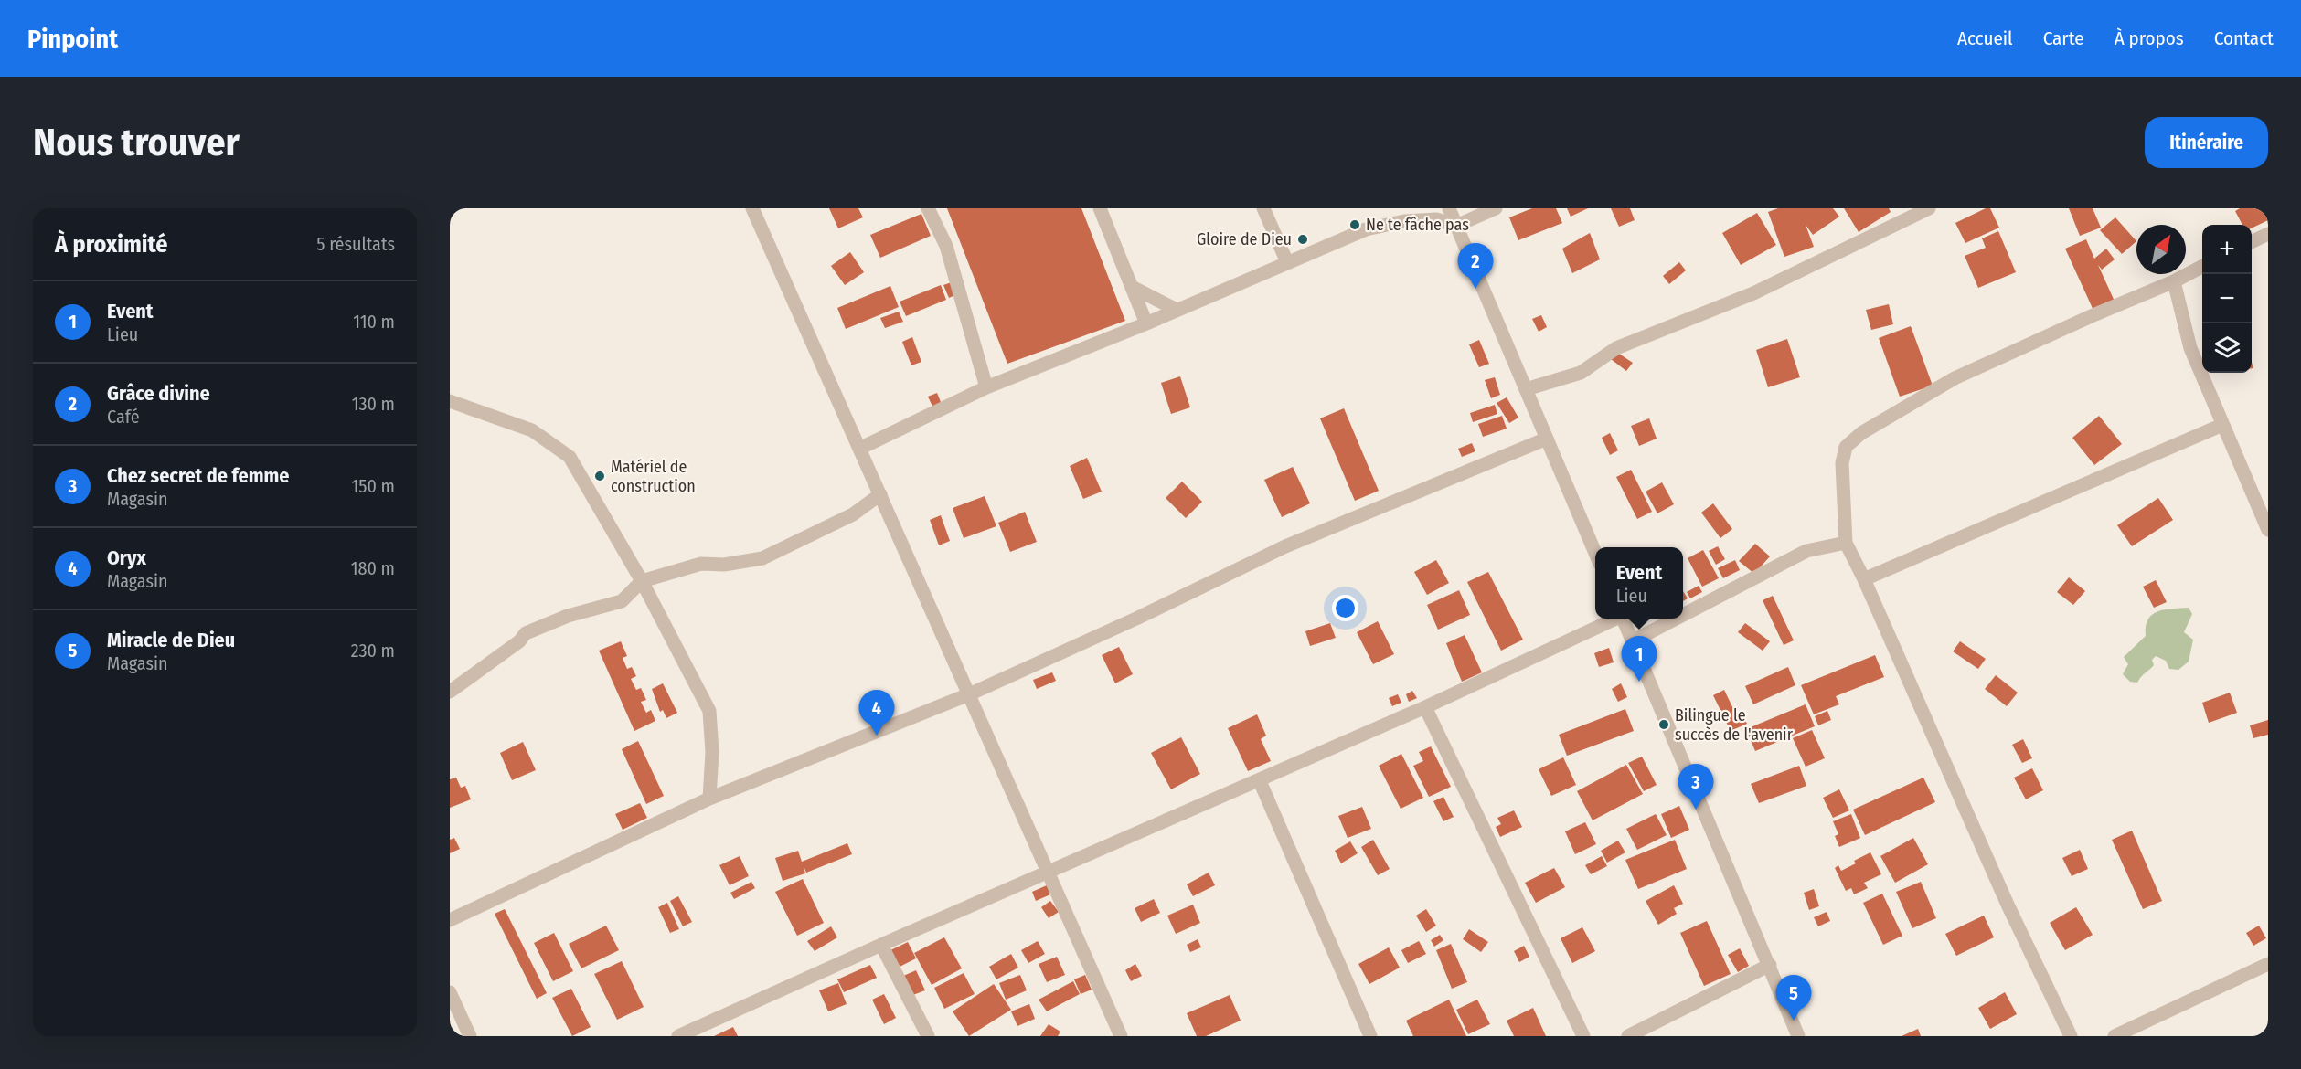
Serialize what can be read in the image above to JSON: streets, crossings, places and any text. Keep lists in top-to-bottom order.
{
  "places": [
    "Ne te fâche pas",
    "Gloire de Dieu",
    "Matériel de construction",
    "Bilingue le succès de l'avenir"
  ],
  "north": "top right",
  "page": {
    "header": "Pinpoint",
    "nav": [
      "Accueil",
      "Carte",
      "À propos",
      "Contact"
    ],
    "buttons": "Itinéraire",
    "title": "Nous trouver",
    "heading": ["À proximité", "5 résultats"],
    "map_buttons": ["+", "−"],
    "pins": [
      "2",
      "1",
      "4",
      "3",
      "5"
    ],
    "list": [
      {
        "mark": "1",
        "name": "Event",
        "note": "Lieu",
        "value": "110 m"
      },
      {
        "mark": "2",
        "name": "Grâce divine",
        "note": "Café",
        "value": "130 m"
      },
      {
        "mark": "3",
        "name": "Chez secret de femme",
        "note": "Magasin",
        "value": "150 m"
      },
      {
        "mark": "4",
        "name": "Oryx",
        "note": "Magasin",
        "value": "180 m"
      },
      {
        "mark": "5",
        "name": "Miracle de Dieu",
        "note": "Magasin",
        "value": "230 m"
      }
    ],
    "popup": ["Event", "Lieu"]
  }
}
